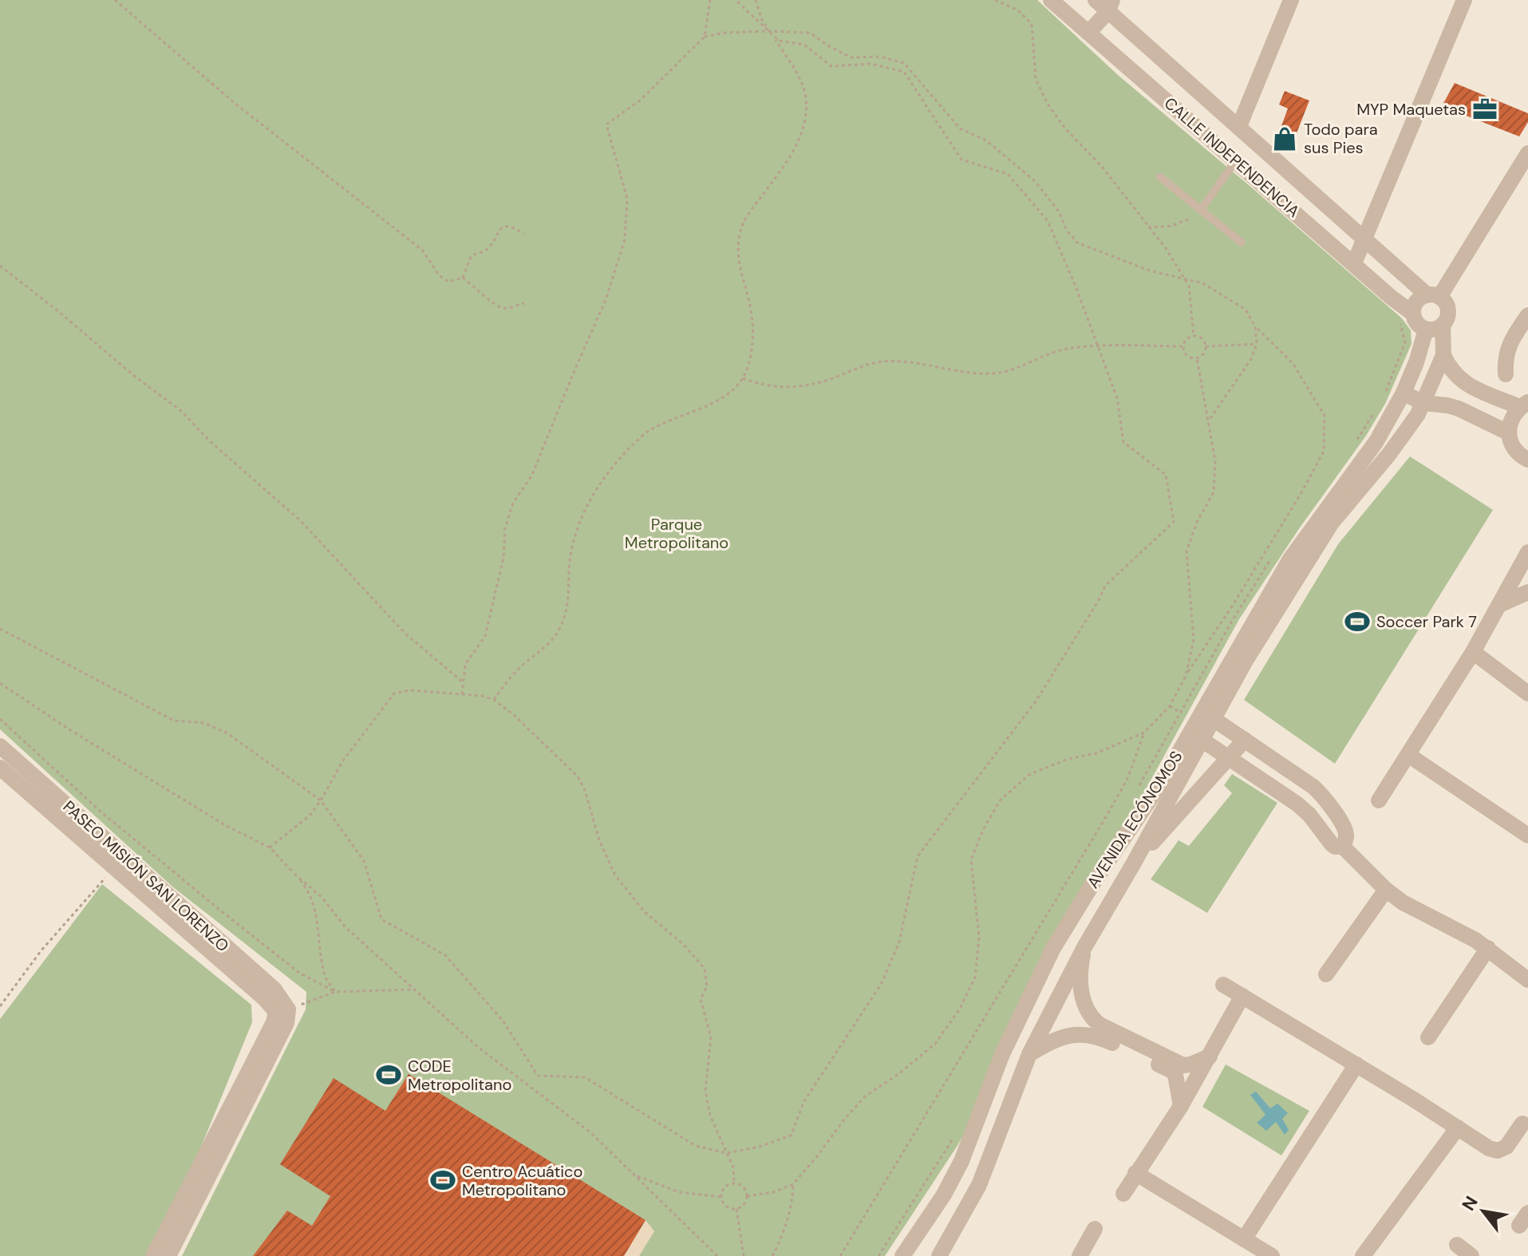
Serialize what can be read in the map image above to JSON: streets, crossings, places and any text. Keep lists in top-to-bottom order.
{
  "streets": {
    "street": ["CALLE INDEPENDENCIA", "AVENIDA ECÓNOMOS", "PASEO MISIÓN SAN LORENZO"]
  },
  "crossings": [
    ["CALLE INDEPENDENCIA", "AVENIDA ECÓNOMOS"]
  ],
  "parks": ["Parque Metropolitano"],
  "places": {
    "office": ["MYP Maquetas"],
    "shop": ["Todo para sus Pies"],
    "sports": ["Soccer Park 7", "CODE Metropolitano", "Centro Acuático Metropolitano"]
  },
  "north": "top left"
}
